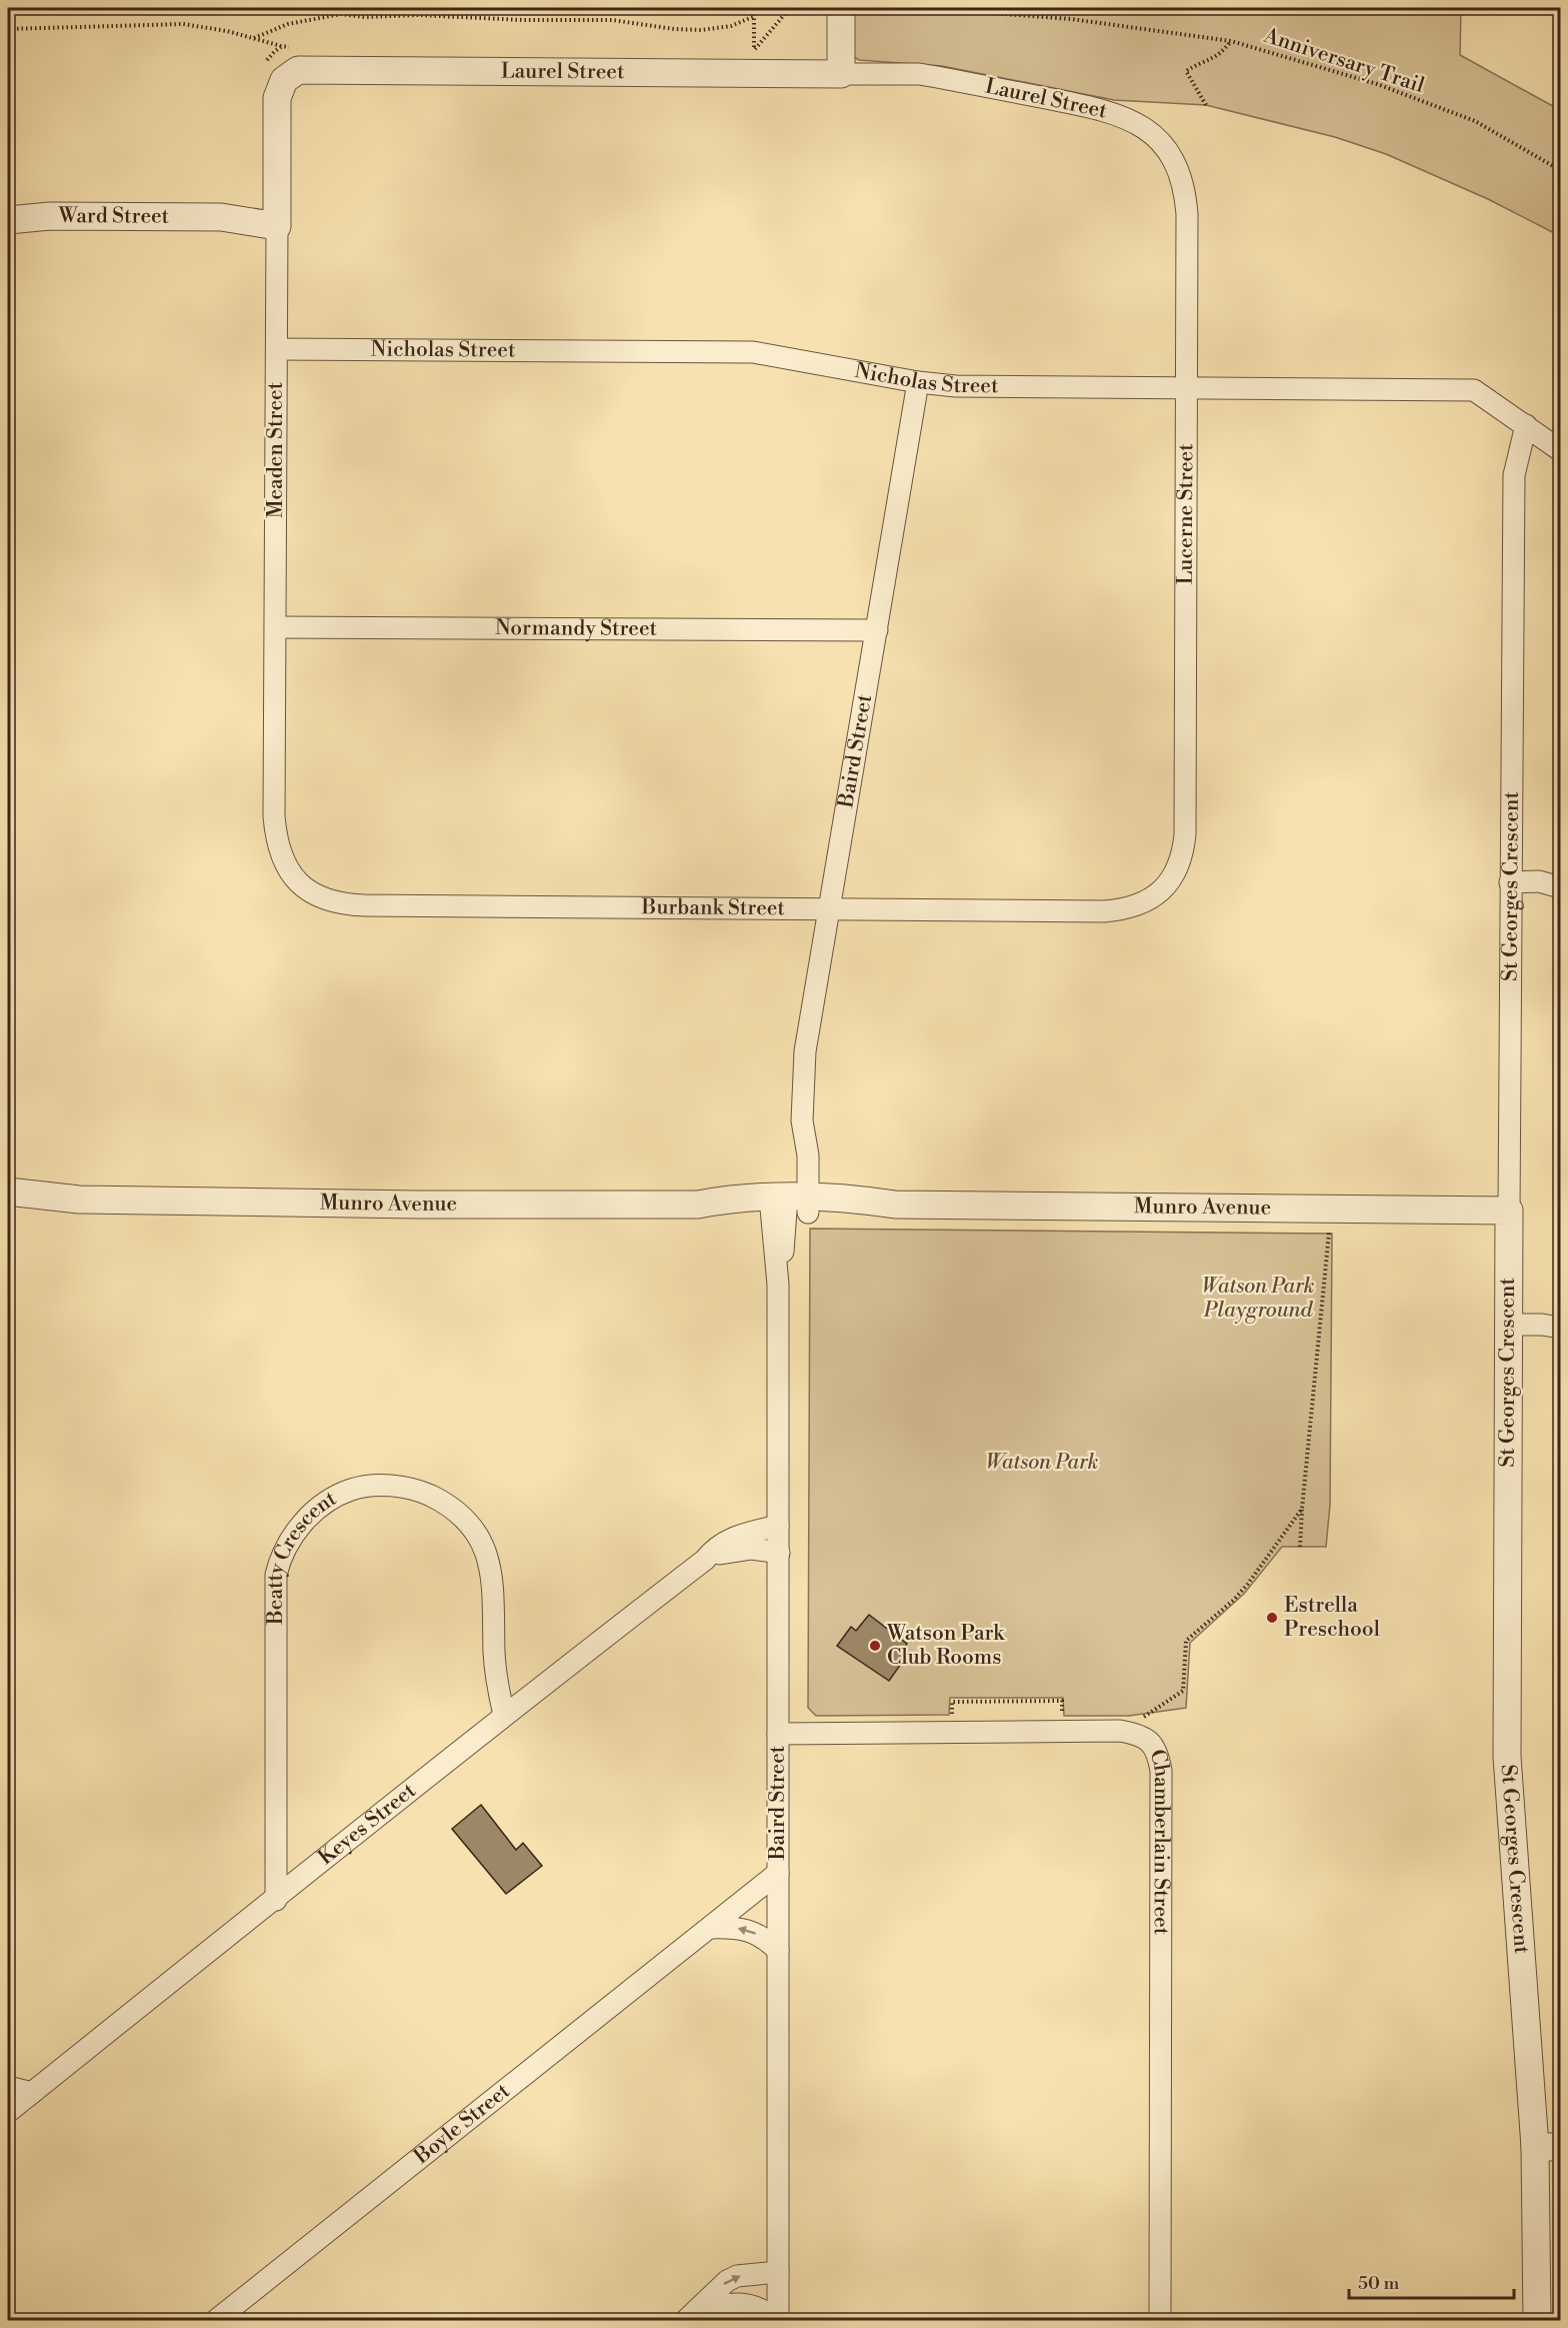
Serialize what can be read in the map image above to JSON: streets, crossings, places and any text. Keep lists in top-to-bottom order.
{
  "streets": {
    "street": [
      "Laurel Street",
      "Ward Street",
      "Nicholas Street",
      "Meaden Street",
      "Lucerne Street",
      "Normandy Street",
      "Baird Street",
      "St Georges Crescent",
      "Burbank Street",
      "Munro Avenue",
      "Beatty Crescent",
      "Keyes Street",
      "Chamberlain Street",
      "Boyle Street"
    ],
    "path": ["Anniversary Trail"]
  },
  "crossings": [
    ["Laurel Street", "Meaden Street"],
    ["Laurel Street", "Lucerne Street"],
    ["Ward Street", "Meaden Street"],
    ["Nicholas Street", "Meaden Street"],
    ["Nicholas Street", "Lucerne Street"],
    ["Nicholas Street", "Baird Street"],
    ["Nicholas Street", "St Georges Crescent"],
    ["Meaden Street", "Normandy Street"],
    ["Meaden Street", "Burbank Street"],
    ["Lucerne Street", "Burbank Street"],
    ["Normandy Street", "Baird Street"],
    ["Baird Street", "Burbank Street"],
    ["Baird Street", "Munro Avenue"],
    ["Baird Street", "Keyes Street"],
    ["Baird Street", "Chamberlain Street"],
    ["Baird Street", "Boyle Street"],
    ["St Georges Crescent", "Munro Avenue"],
    ["Beatty Crescent", "Keyes Street"]
  ],
  "parks": ["Watson Park Playground", "Watson Park"],
  "places": ["Estrella Preschool", "Watson Park Club Rooms"],
  "scale_bar": "50 m"
}
